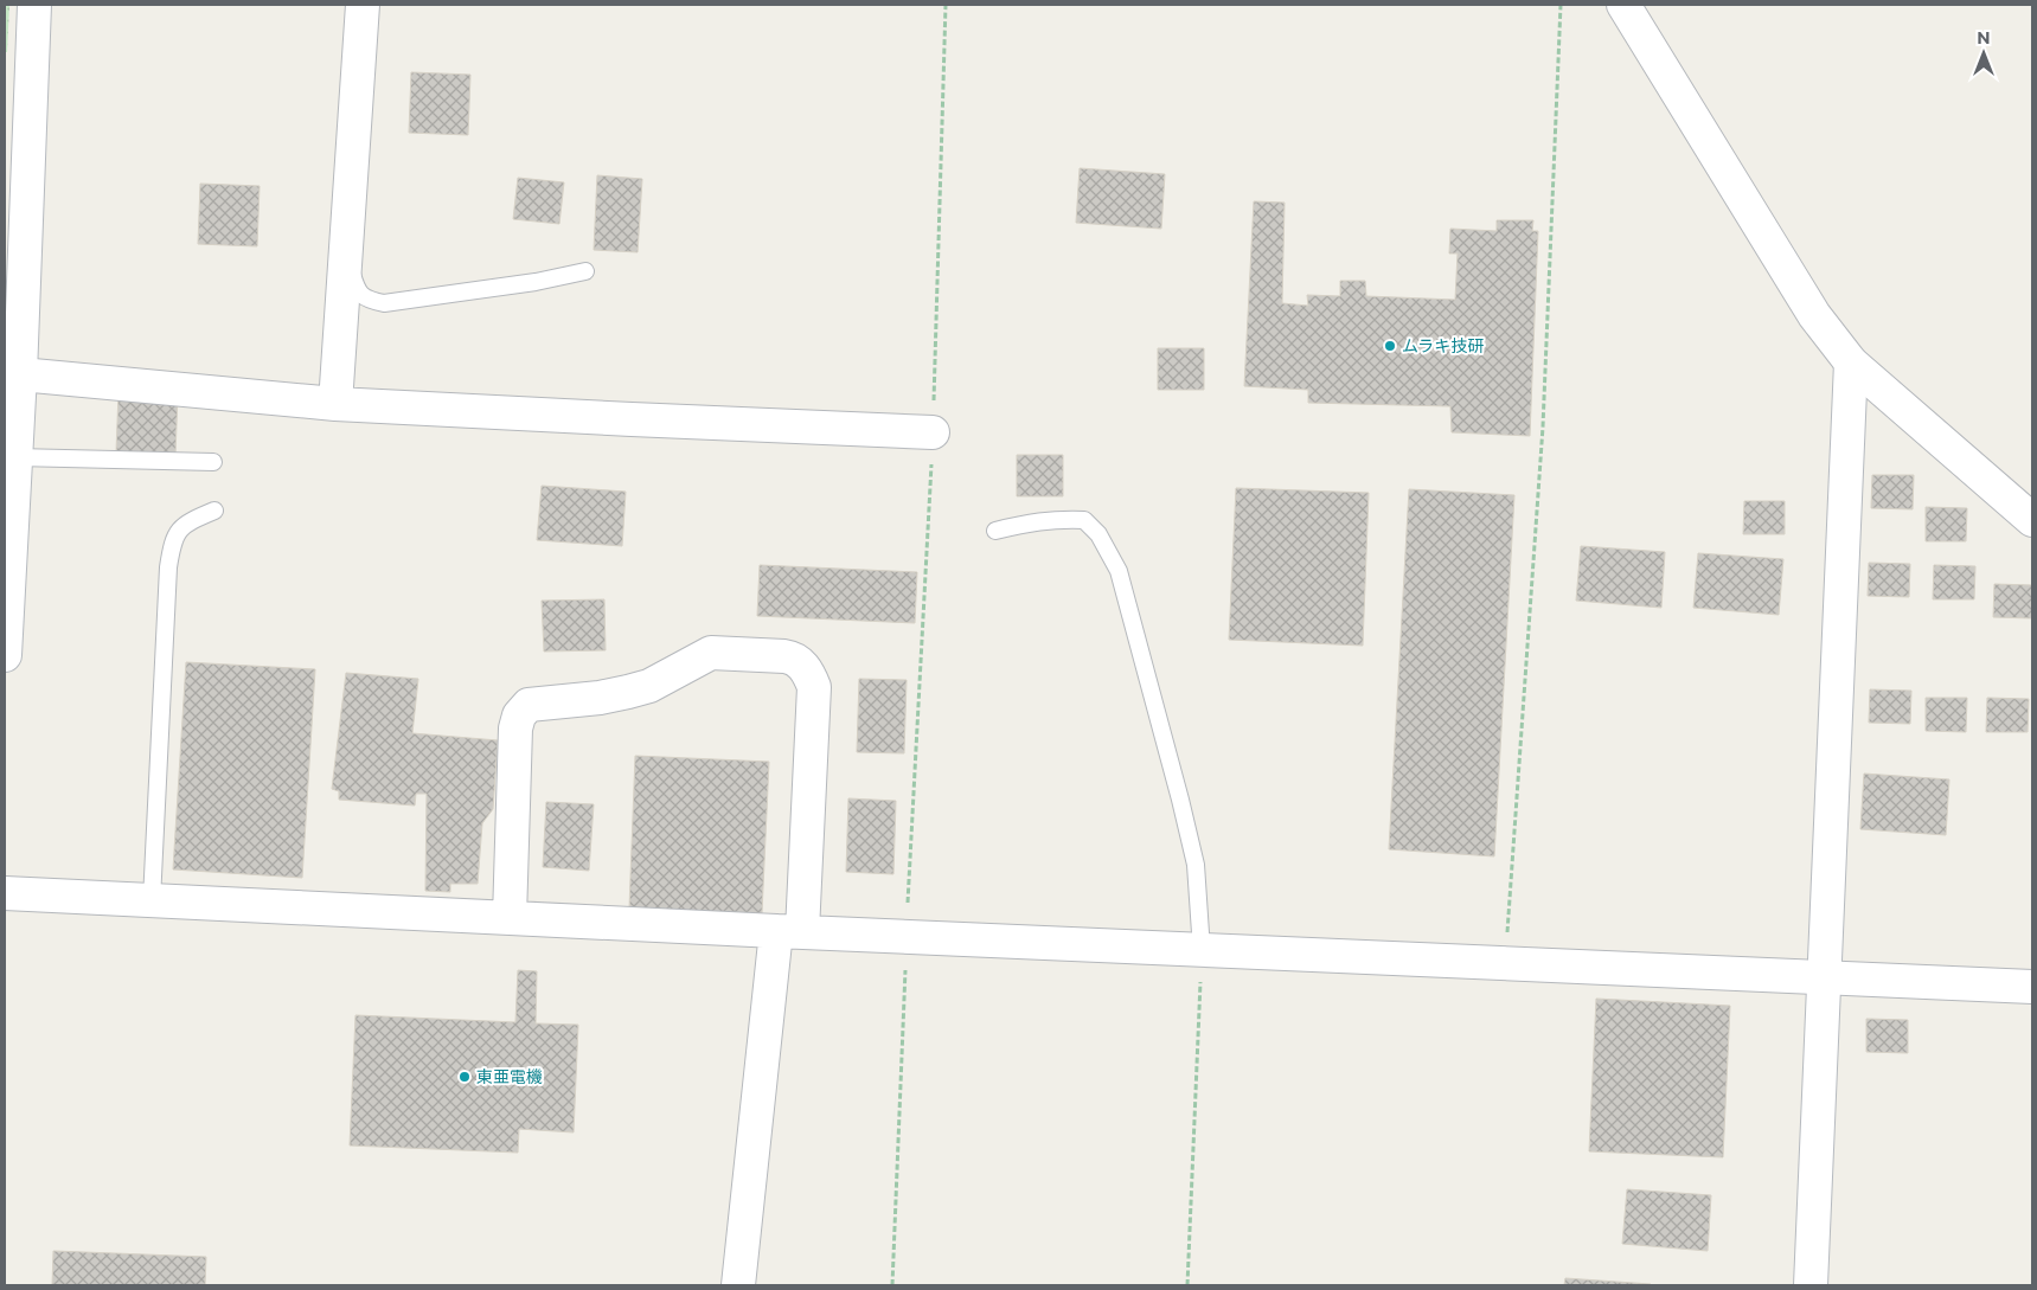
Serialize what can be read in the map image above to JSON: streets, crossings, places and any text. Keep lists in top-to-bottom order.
{
  "places": ["ムラキ技研", "東亜電機"],
  "north": "top"
}
